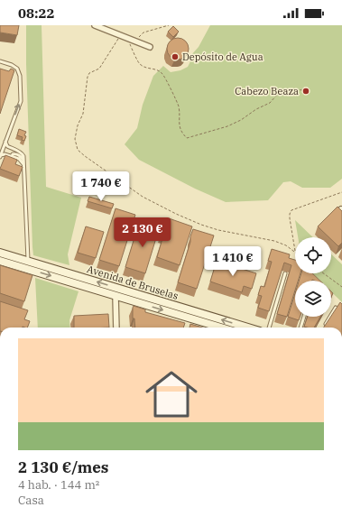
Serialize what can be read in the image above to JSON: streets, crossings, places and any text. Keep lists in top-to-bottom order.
{
  "streets": {
    "main road": ["Avenida de Bruselas"]
  },
  "places": ["Depósito de Agua", "Cabezo Beaza"],
  "page": {
    "status": "08:22",
    "price": ["1 740 €", "2 130 €", "1 410 €"],
    "list": [
      {
        "name": "2 130 €/mes",
        "note": "4 hab. · 144 m² · Casa"
      }
    ]
  }
}
